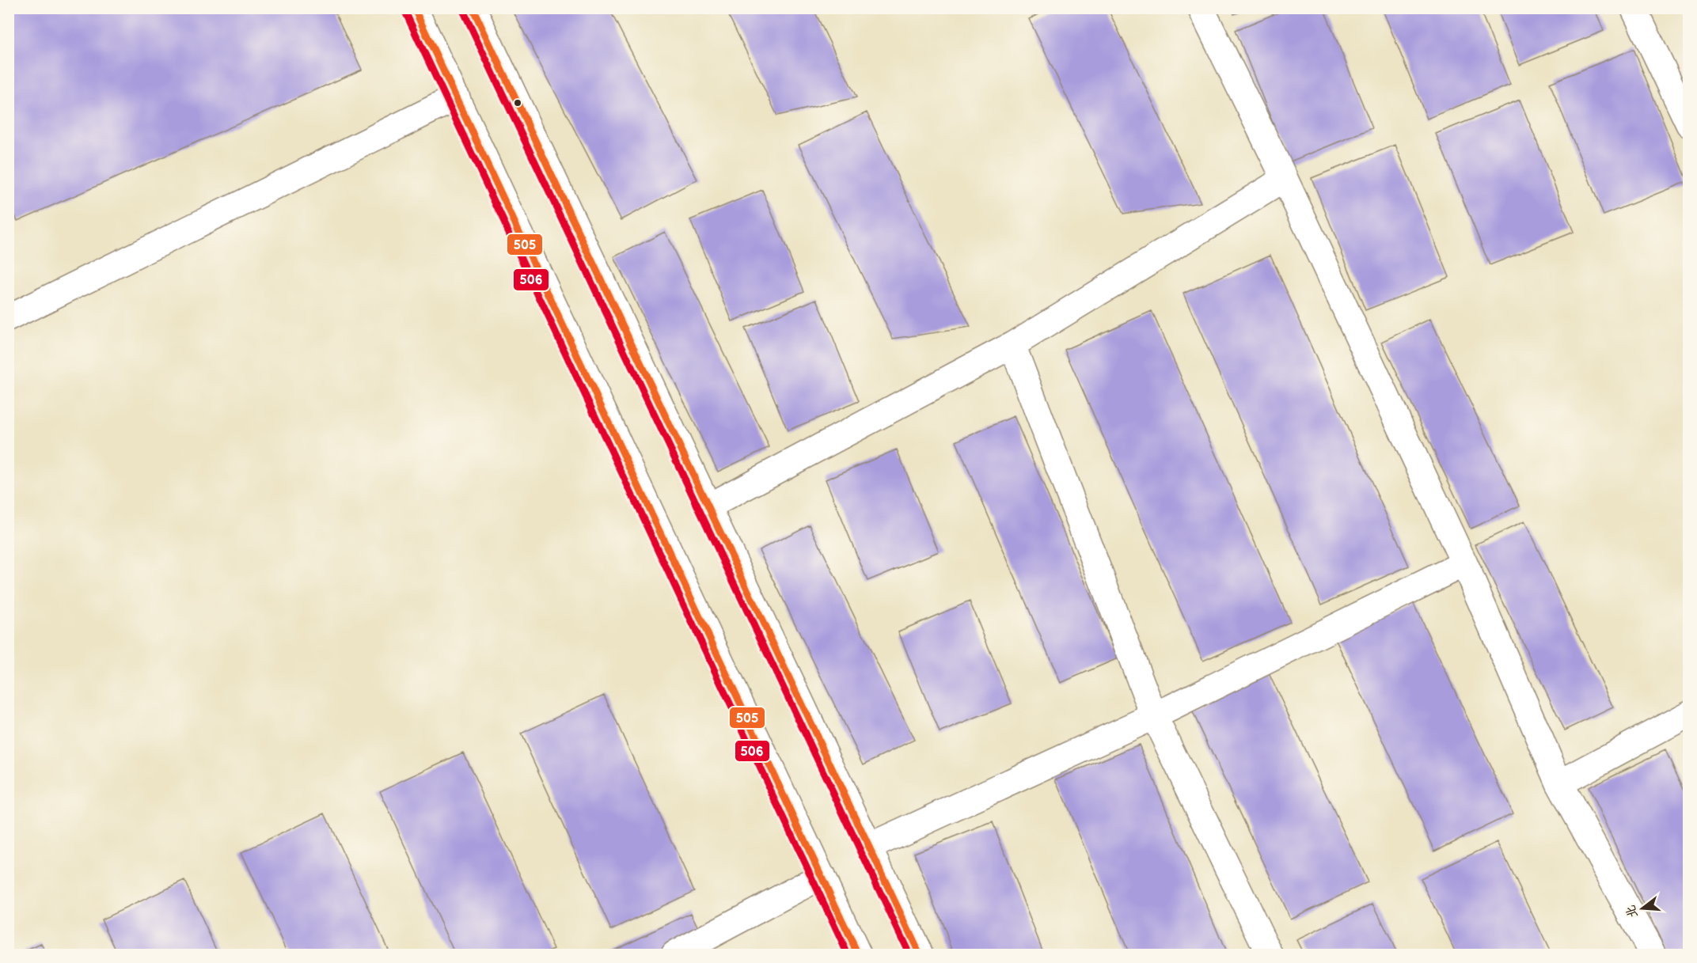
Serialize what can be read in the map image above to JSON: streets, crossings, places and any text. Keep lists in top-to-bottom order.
{
  "lines": ["transit line 505", "transit line 506"],
  "north": "left"
}
